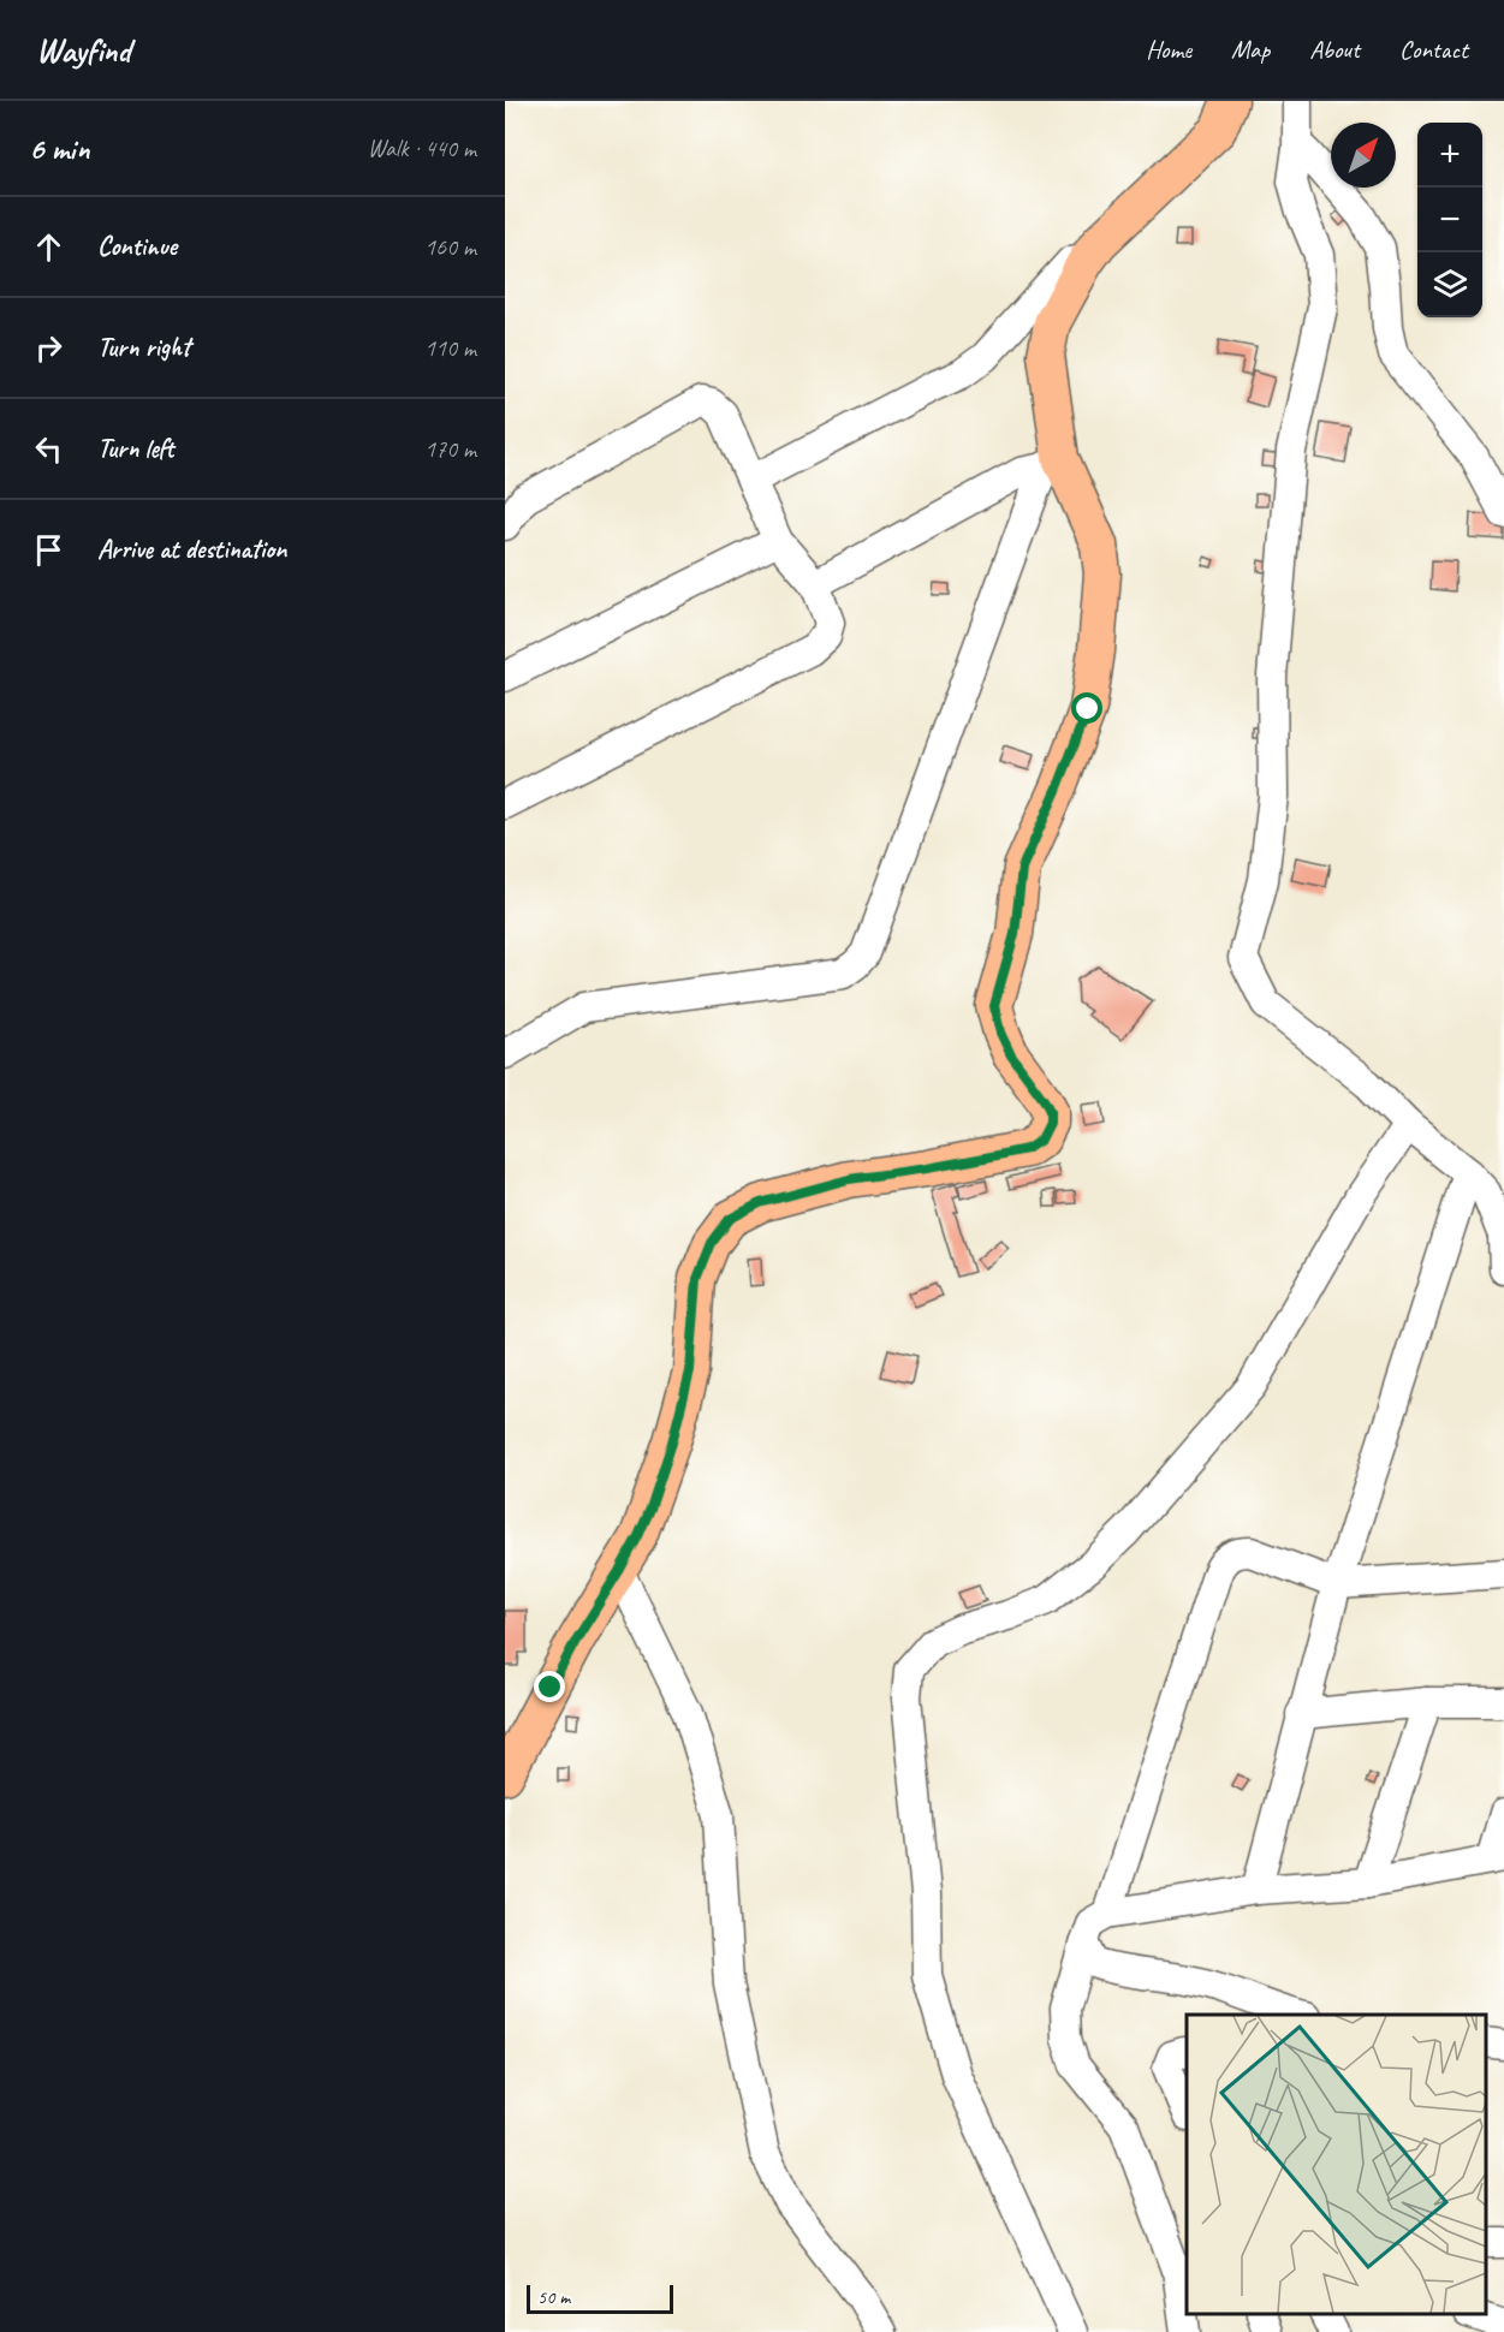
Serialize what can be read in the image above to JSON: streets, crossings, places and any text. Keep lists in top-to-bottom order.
{
  "scale_bar": "50 m",
  "north": "top right",
  "page": {
    "header": "Wayfind",
    "nav": [
      "Home",
      "Map",
      "About",
      "Contact"
    ],
    "heading": ["6 min", "Walk · 440 m"],
    "map_buttons": ["+", "−"],
    "list": [
      ["Continue", "160 m"],
      ["Turn right", "110 m"],
      ["Turn left", "170 m"],
      "Arrive at destination"
    ],
    "scale": "50 m"
  }
}
